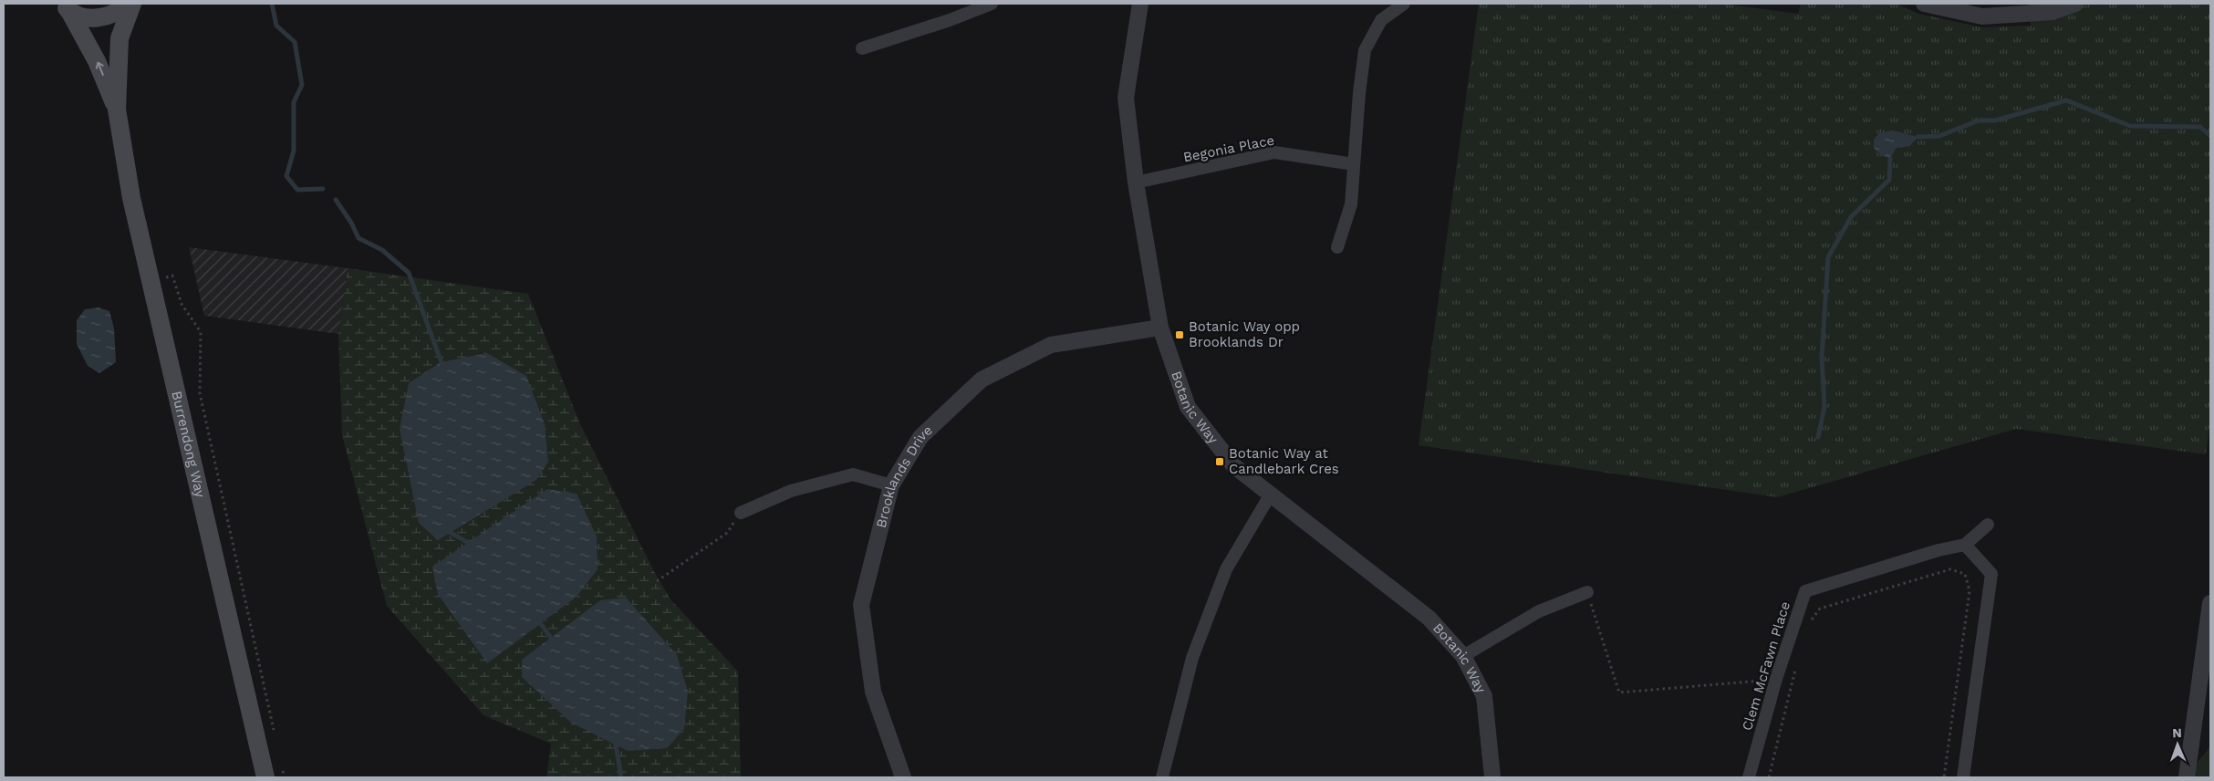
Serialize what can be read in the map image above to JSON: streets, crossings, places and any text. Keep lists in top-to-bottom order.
{
  "streets": {
    "main road": ["Burrendong Way"],
    "street": [
      "Begonia Place",
      "Botanic Way",
      "Brooklands Drive",
      "Clem McFawn Place"
    ]
  },
  "crossings": [
    ["Begonia Place", "Botanic Way"],
    ["Botanic Way", "Brooklands Drive"]
  ],
  "places": {
    "transit": ["Botanic Way opp Brooklands Dr", "Botanic Way at Candlebark Cres"]
  },
  "north": "top"
}
